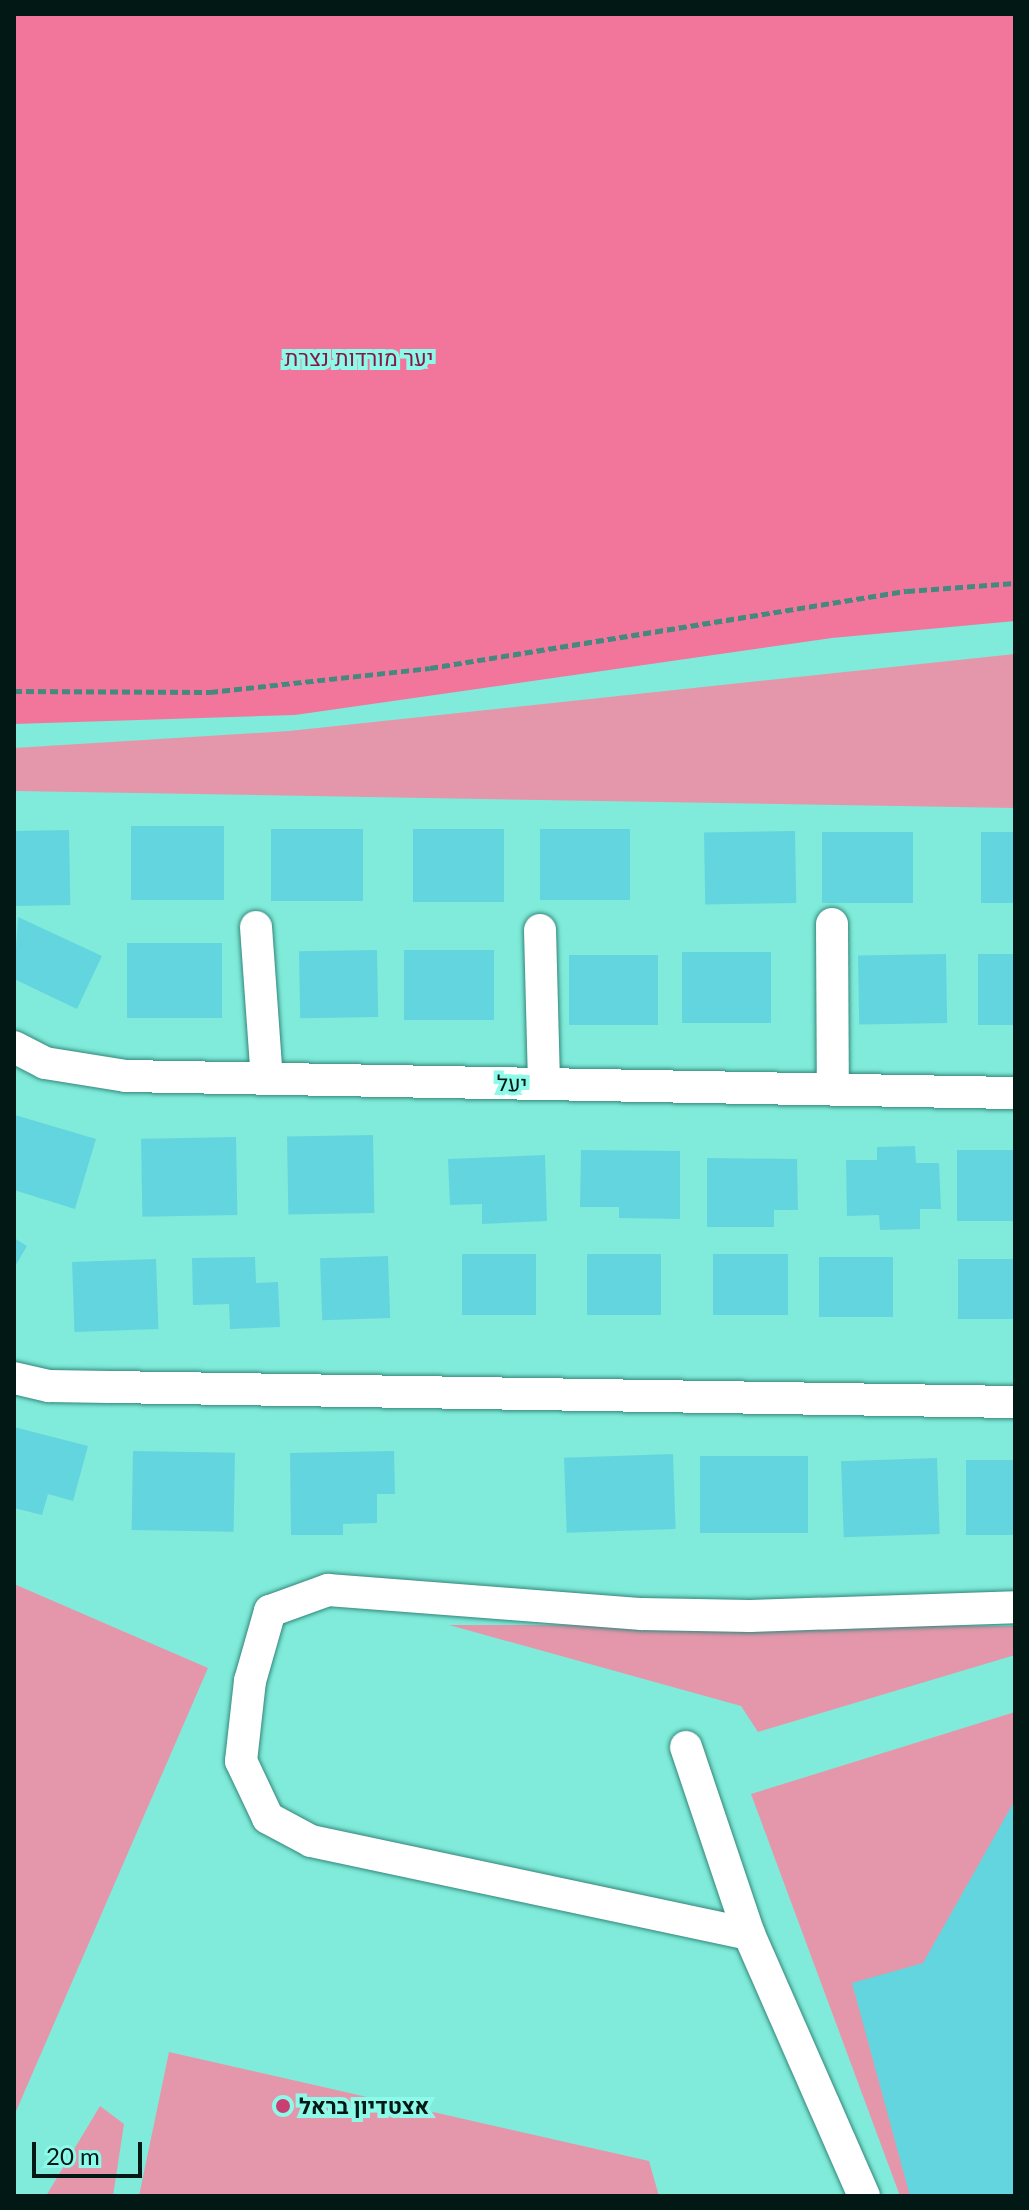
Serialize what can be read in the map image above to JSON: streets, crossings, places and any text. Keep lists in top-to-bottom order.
{
  "streets": {
    "street": ["יעל"]
  },
  "parks": ["יער מורדות נצרת"],
  "places": ["אצטדיון בראל"],
  "scale_bar": "20 m"
}
